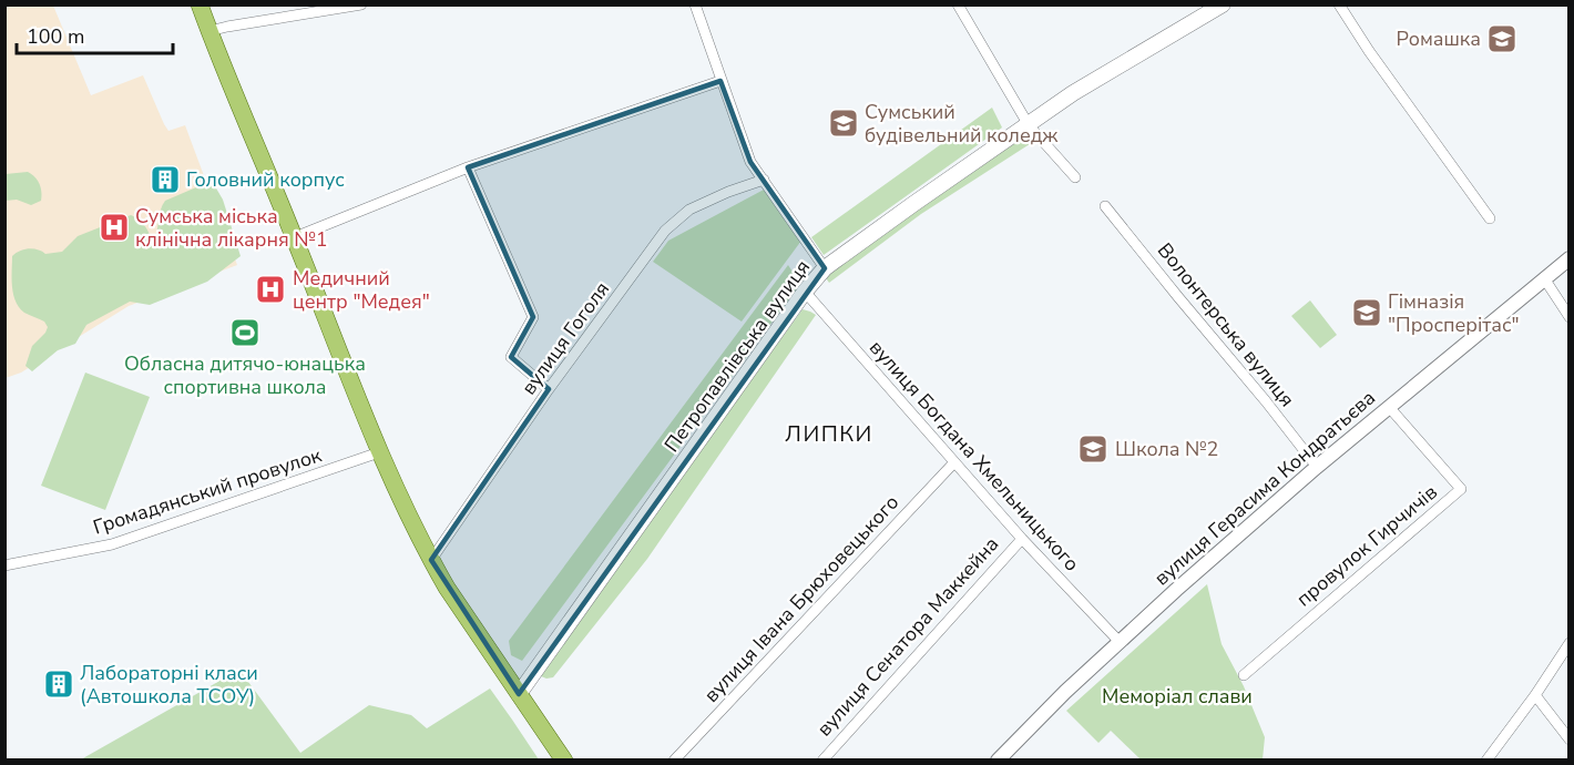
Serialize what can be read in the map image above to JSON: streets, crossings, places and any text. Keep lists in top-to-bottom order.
{
  "streets": {
    "main road": ["Петропавлівська вулиця"],
    "street": [
      "Волонтерська вулиця",
      "вулиця Гоголя",
      "вулиця Богдана Хмельницького",
      "вулиця Герасима Кондратьєва",
      "Громадянський провулок",
      "провулок Гирчичів",
      "вулиця Івана Брюховецького",
      "вулиця Сенатора Маккейна"
    ]
  },
  "crossings": [
    ["Волонтерська вулиця", "вулиця Герасима Кондратьєва"],
    ["Петропавлівська вулиця", "вулиця Богдана Хмельницького"],
    ["вулиця Богдана Хмельницького", "вулиця Герасима Кондратьєва"],
    ["вулиця Богдана Хмельницького", "вулиця Івана Брюховецького"],
    ["вулиця Богдана Хмельницького", "вулиця Сенатора Маккейна"],
    ["вулиця Герасима Кондратьєва", "провулок Гирчичів"]
  ],
  "districts": ["ЛИПКИ"],
  "parks": ["Меморіал слави"],
  "places": {
    "school or university": [
      "Ромашка",
      "Сумський будівельний коледж",
      "Гімназія \"Просперітас\"",
      "Школа №2"
    ],
    "building": ["Головний корпус", "Лабораторні класи (Автошкола ТСОУ)"],
    "hospital": ["Сумська міська клінічна лікарня №1", "Медичний центр \"Медея\""],
    "sports": ["Обласна дитячо-юнацька спортивна школа"]
  },
  "scale_bar": "100 m"
}
